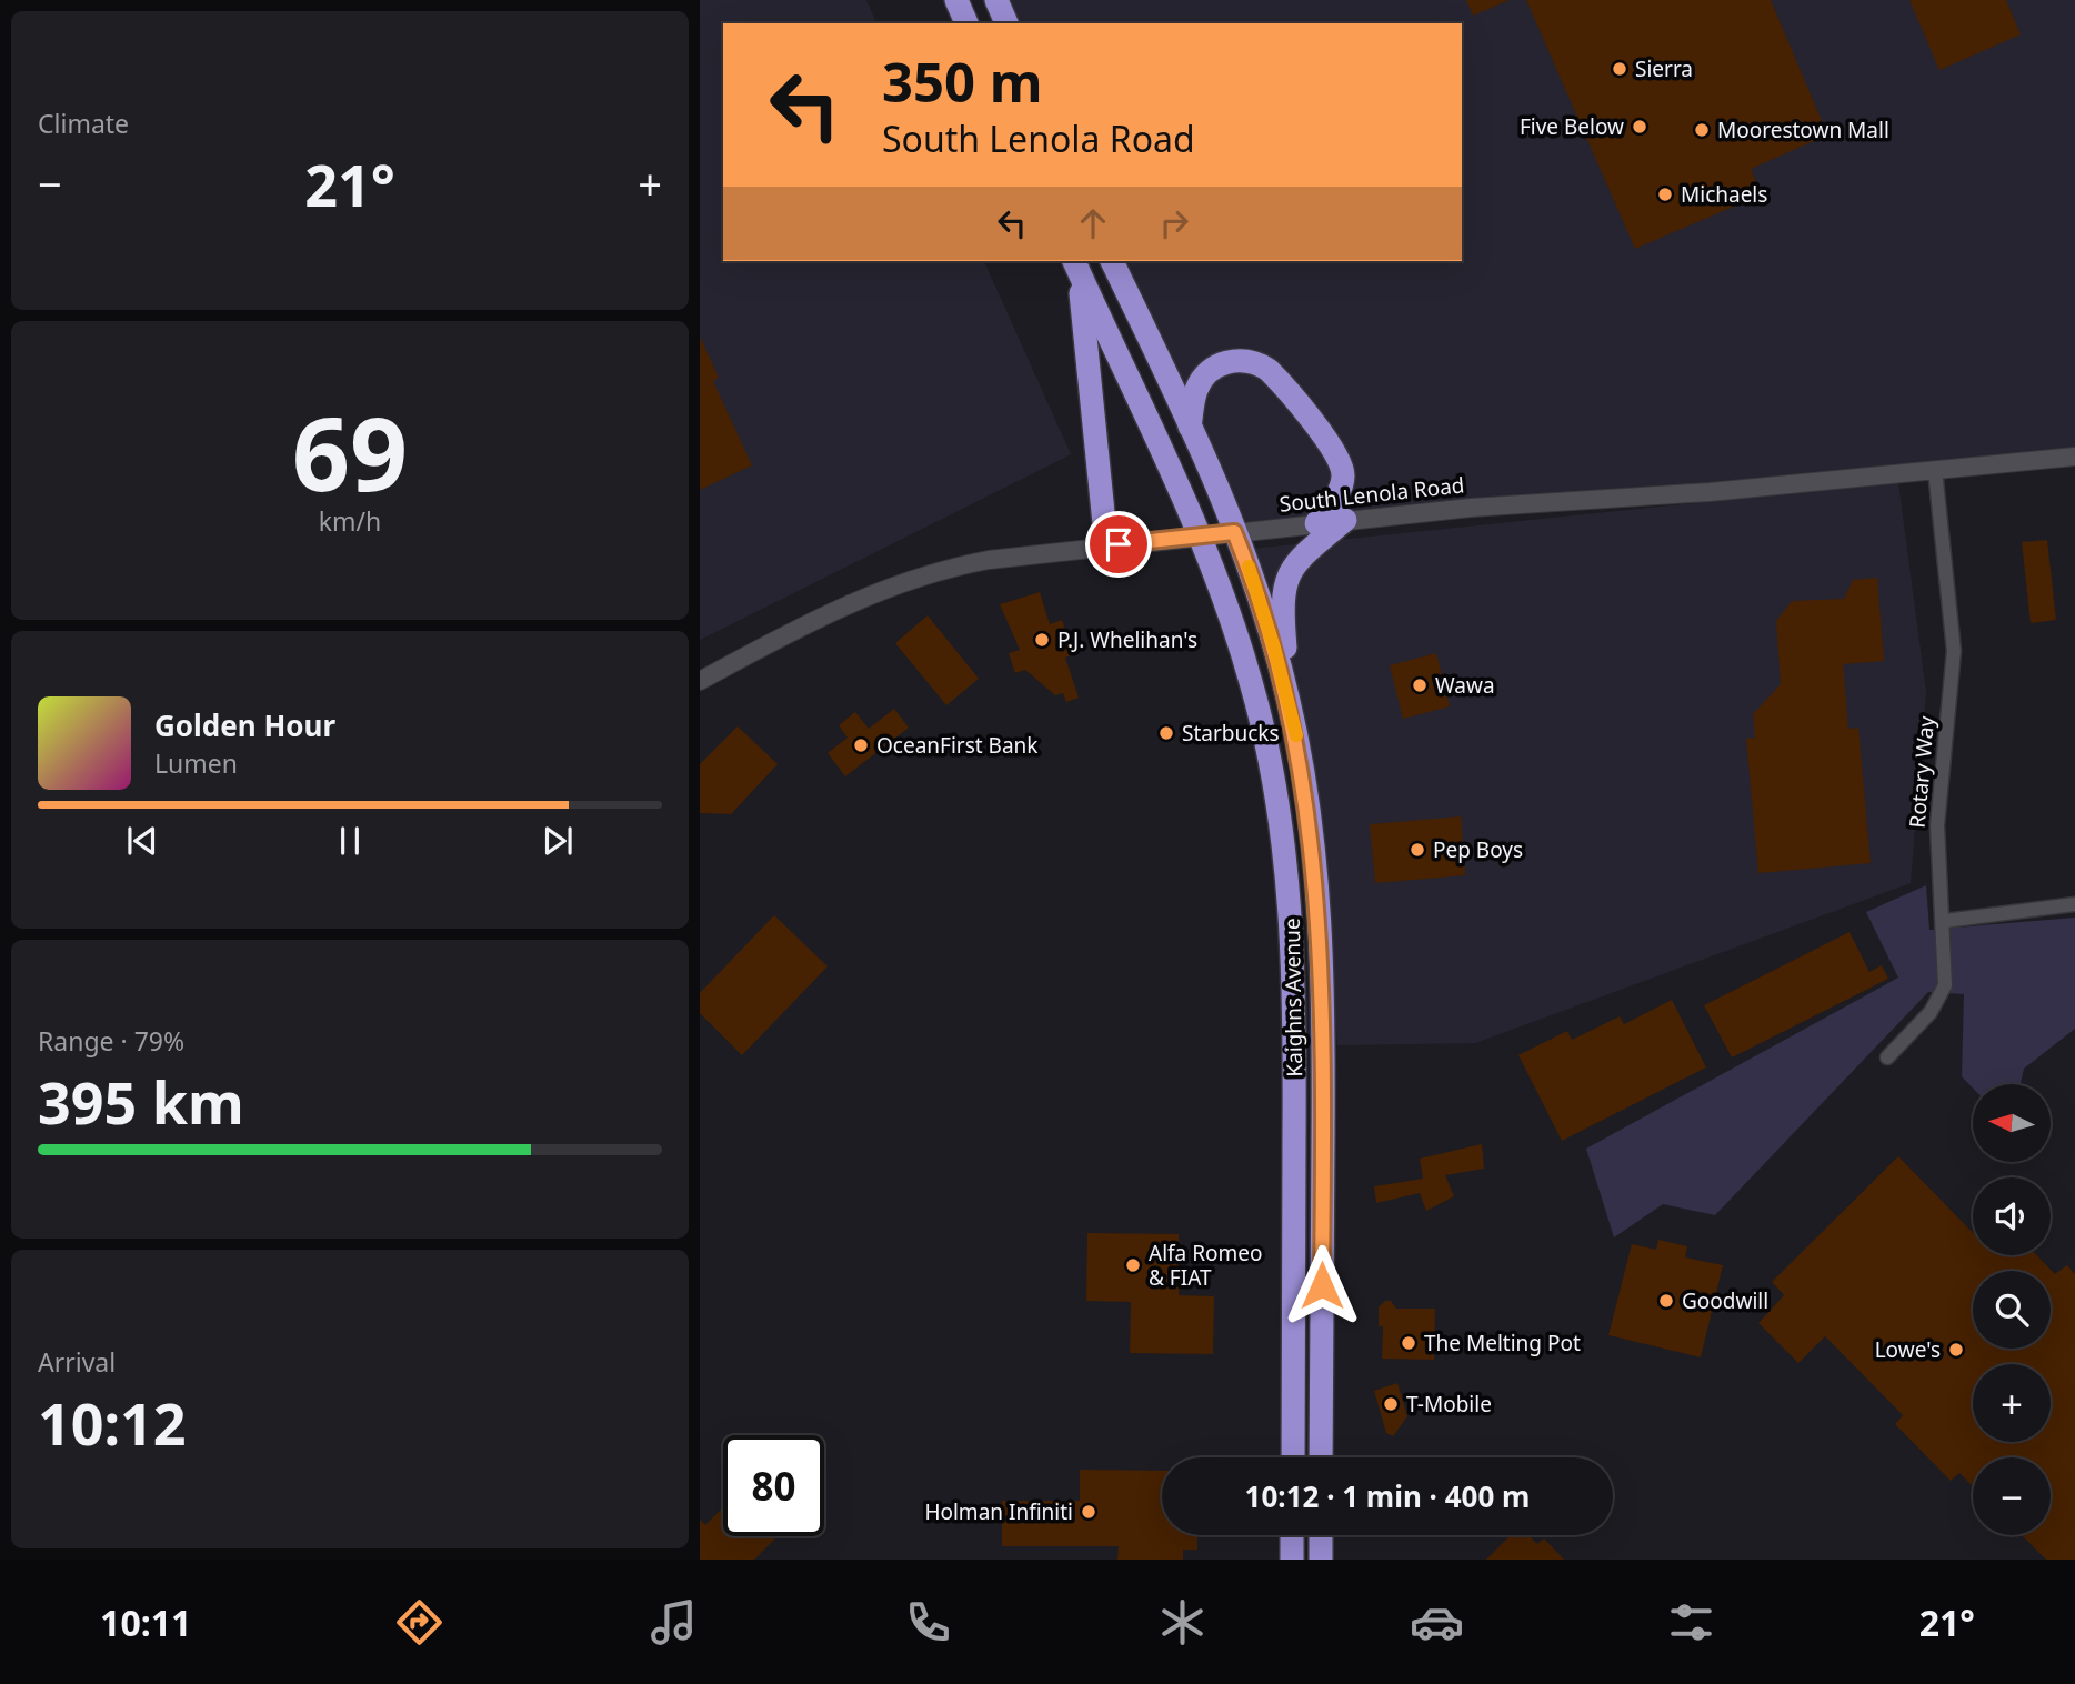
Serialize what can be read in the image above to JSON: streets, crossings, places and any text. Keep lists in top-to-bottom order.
{
  "streets": {
    "highway": ["Kaighns Avenue"],
    "street": ["South Lenola Road", "Rotary Way"]
  },
  "crossings": [
    ["South Lenola Road", "Rotary Way"],
    ["South Lenola Road", "Kaighns Avenue"]
  ],
  "places": [
    "Sierra",
    "Five Below",
    "Moorestown Mall",
    "Michaels",
    "P.J. Whelihan's",
    "Wawa",
    "Starbucks",
    "OceanFirst Bank",
    "Pep Boys",
    "Alfa Romeo & FIAT",
    "Goodwill",
    "The Melting Pot",
    "Lowe's",
    "T-Mobile",
    "Holman Infiniti"
  ],
  "north": "left",
  "page": {
    "tile": [
      "Climate",
      ["69", "km/h"],
      ["Range · 79%", "395 km"],
      ["Arrival", "10:12"]
    ],
    "turn": ["350 m", "South Lenola Road"],
    "heat": ["−", "21°", "+"],
    "song": ["Golden Hour", "Lumen"],
    "map_buttons": ["+", "−"],
    "limit": "80",
    "trip": "10:12 · 1 min · 400 m",
    "tabs": ["10:11", "21°"]
  }
}
